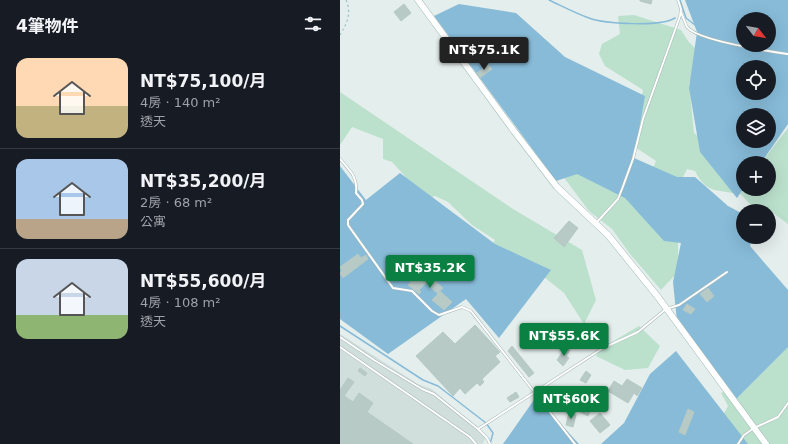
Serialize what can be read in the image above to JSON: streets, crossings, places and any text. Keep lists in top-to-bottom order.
{
  "north": "bottom right",
  "page": {
    "heading": "4筆物件",
    "map_buttons": ["+", "−"],
    "price": [
      "NT$75.1K",
      "NT$35.2K",
      "NT$55.6K",
      "NT$60K"
    ],
    "list": [
      {
        "name": "NT$75,100/月",
        "note": "4房 · 140 m² · 透天"
      },
      {
        "name": "NT$35,200/月",
        "note": "2房 · 68 m² · 公寓"
      },
      {
        "name": "NT$55,600/月",
        "note": "4房 · 108 m² · 透天"
      }
    ]
  }
}
